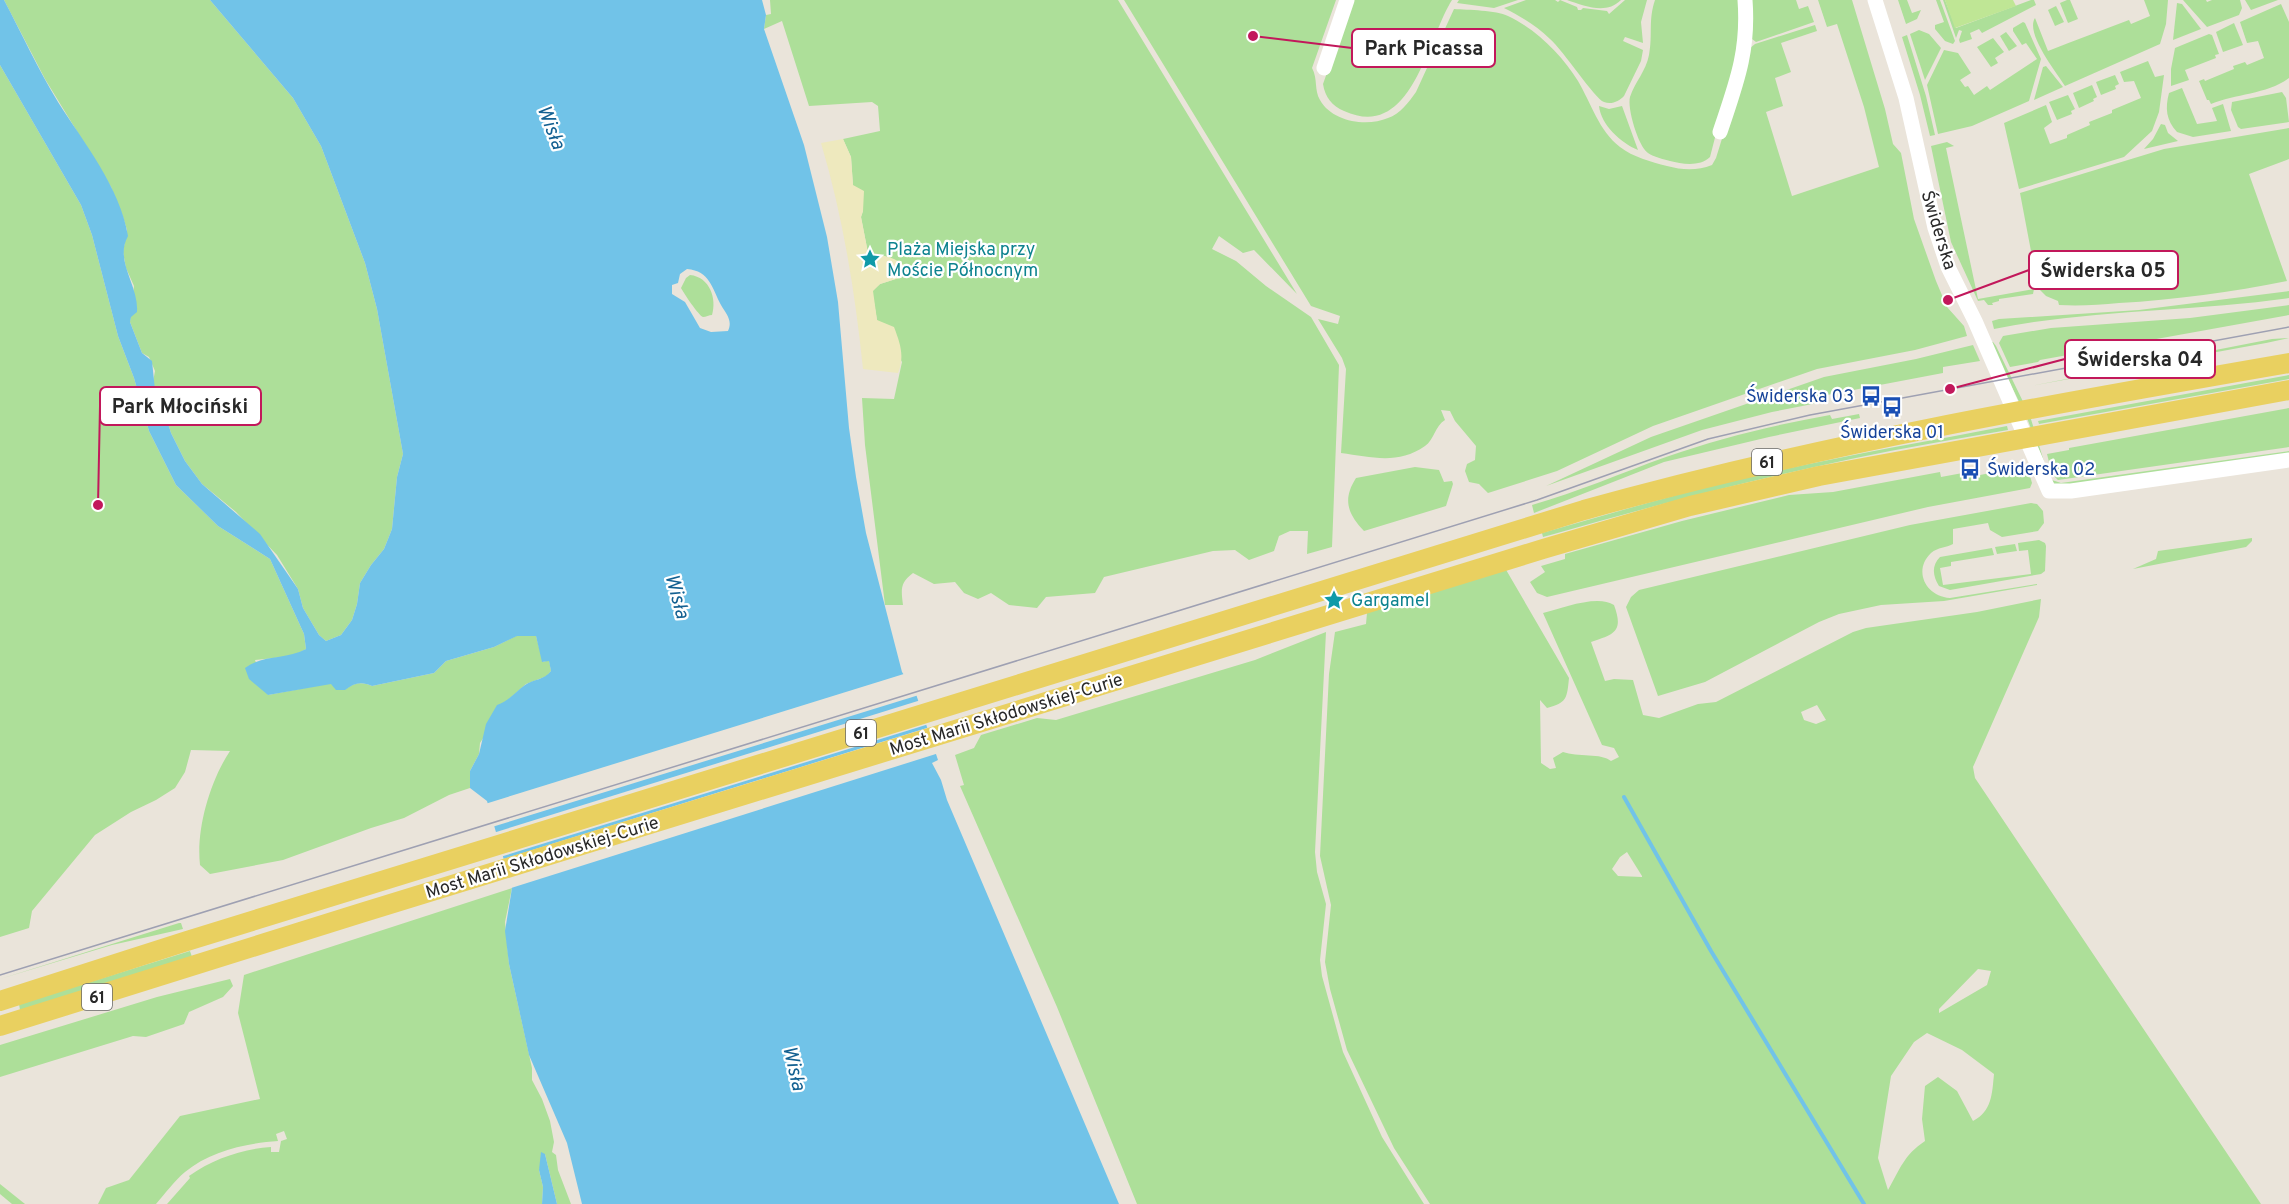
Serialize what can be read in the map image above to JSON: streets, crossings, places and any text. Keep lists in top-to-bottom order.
{
  "streets": {
    "main road": ["61", "Most Marii Skłodowskiej-Curie"],
    "street": ["Świderska"]
  },
  "water": ["Wisła"],
  "places": {
    "other": [
      "Park Picassa",
      "Świderska 05",
      "Świderska 04",
      "Park Młociński"
    ],
    "place": ["Plaża Miejska przy Moście Północnym", "Gargamel"],
    "bus stop": ["Świderska 03", "Świderska 01", "Świderska 02"]
  }
}
